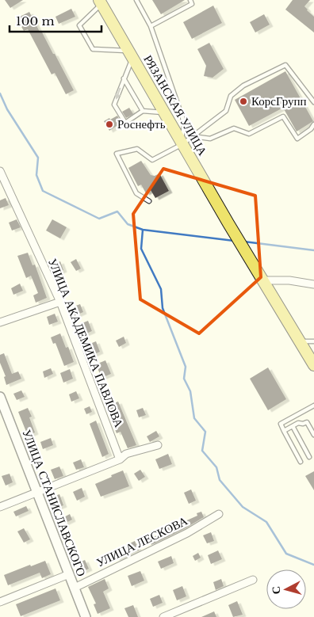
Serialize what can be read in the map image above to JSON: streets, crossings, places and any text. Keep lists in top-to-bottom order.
{
  "streets": {
    "main road": ["РЯЗАНСКАЯ УЛИЦА"],
    "street": ["УЛИЦА АКАДЕМИКА ПАВЛОВА", "УЛИЦА СТАНИСЛАВСКОГО", "УЛИЦА ЛЕСКОВА"]
  },
  "crossings": [
    ["УЛИЦА СТАНИСЛАВСКОГО", "УЛИЦА ЛЕСКОВА"]
  ],
  "places": ["КорсГрупп", "Роснефть"],
  "scale_bar": "100 m",
  "north": "left"
}
